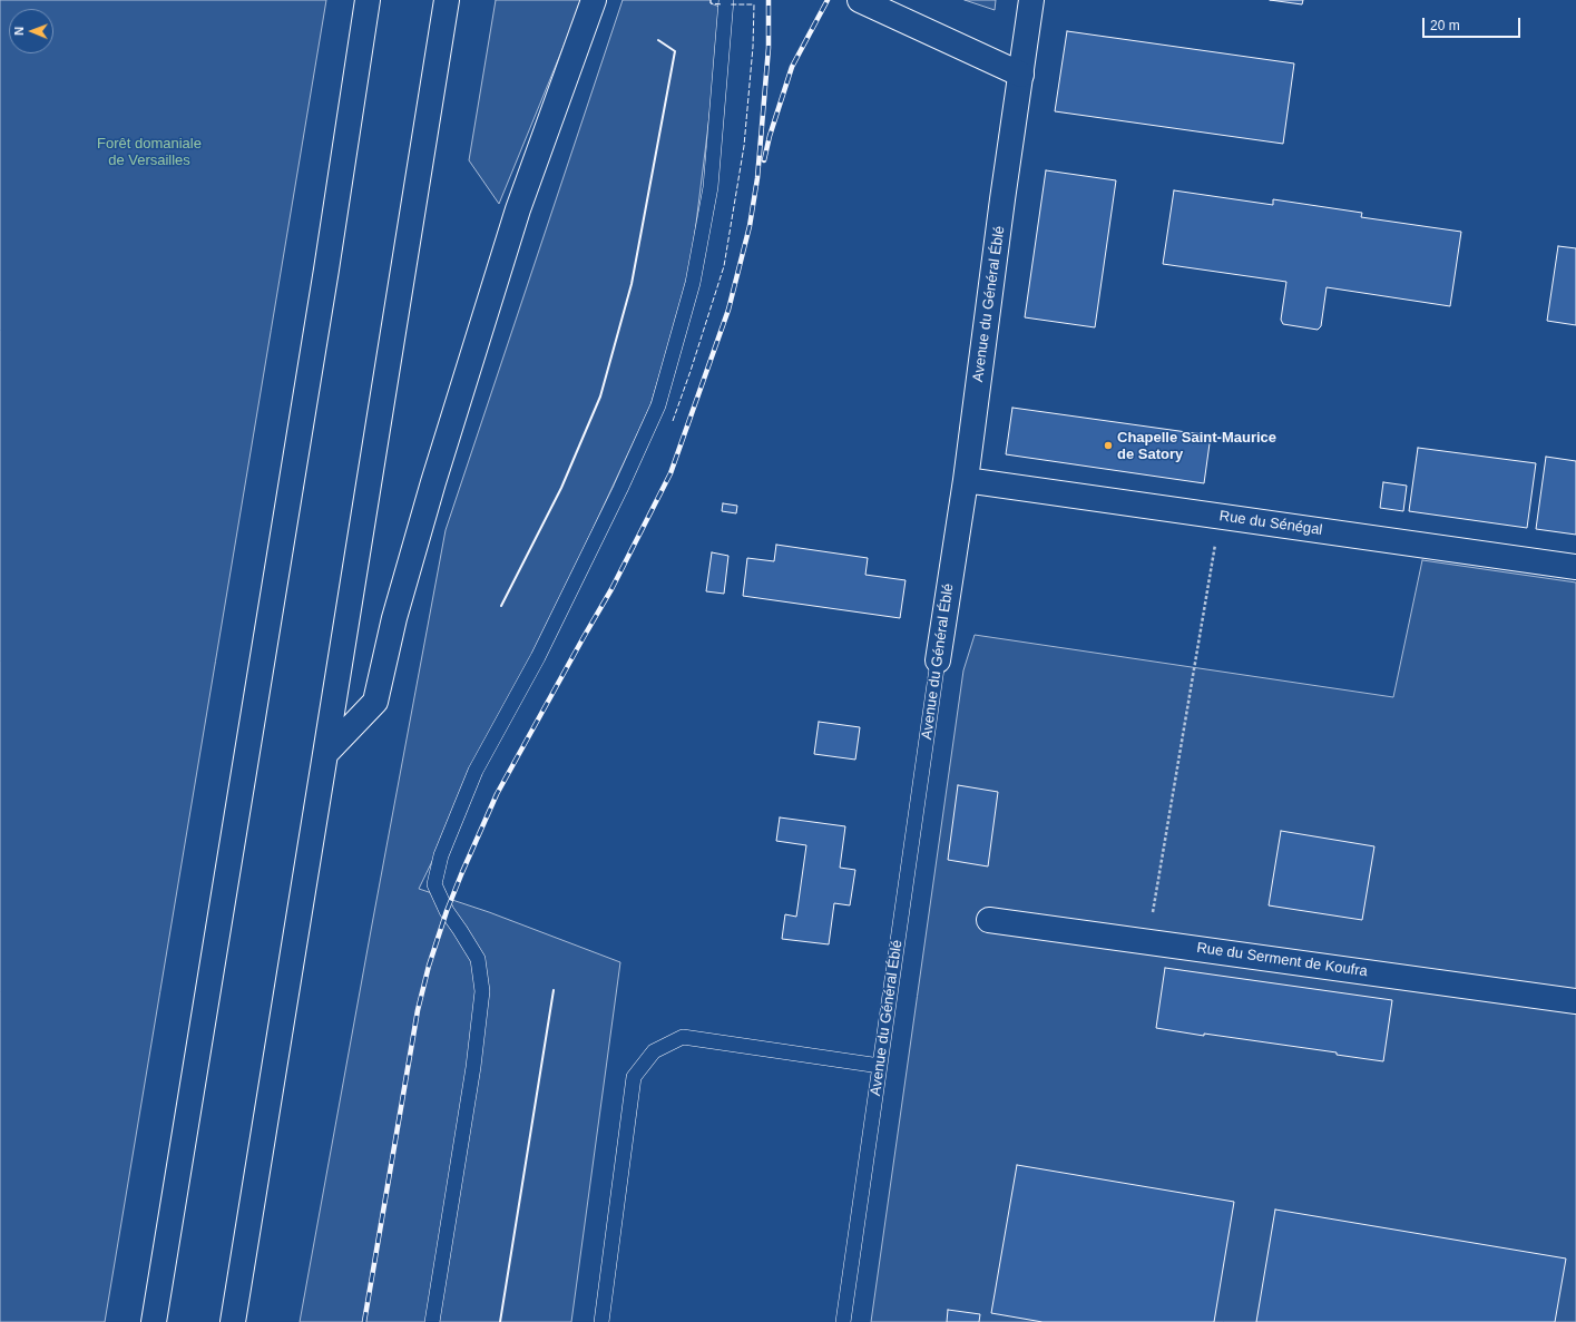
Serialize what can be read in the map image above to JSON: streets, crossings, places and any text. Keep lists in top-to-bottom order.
{
  "streets": {
    "main road": ["Avenue du Général Éblé", "Rue du Sénégal", "Rue du Serment de Koufra"]
  },
  "crossings": [
    ["Avenue du Général Éblé", "Rue du Sénégal"]
  ],
  "parks": ["Forêt domaniale de Versailles"],
  "places": ["Chapelle Saint-Maurice de Satory"],
  "scale_bar": "20 m",
  "north": "left"
}
